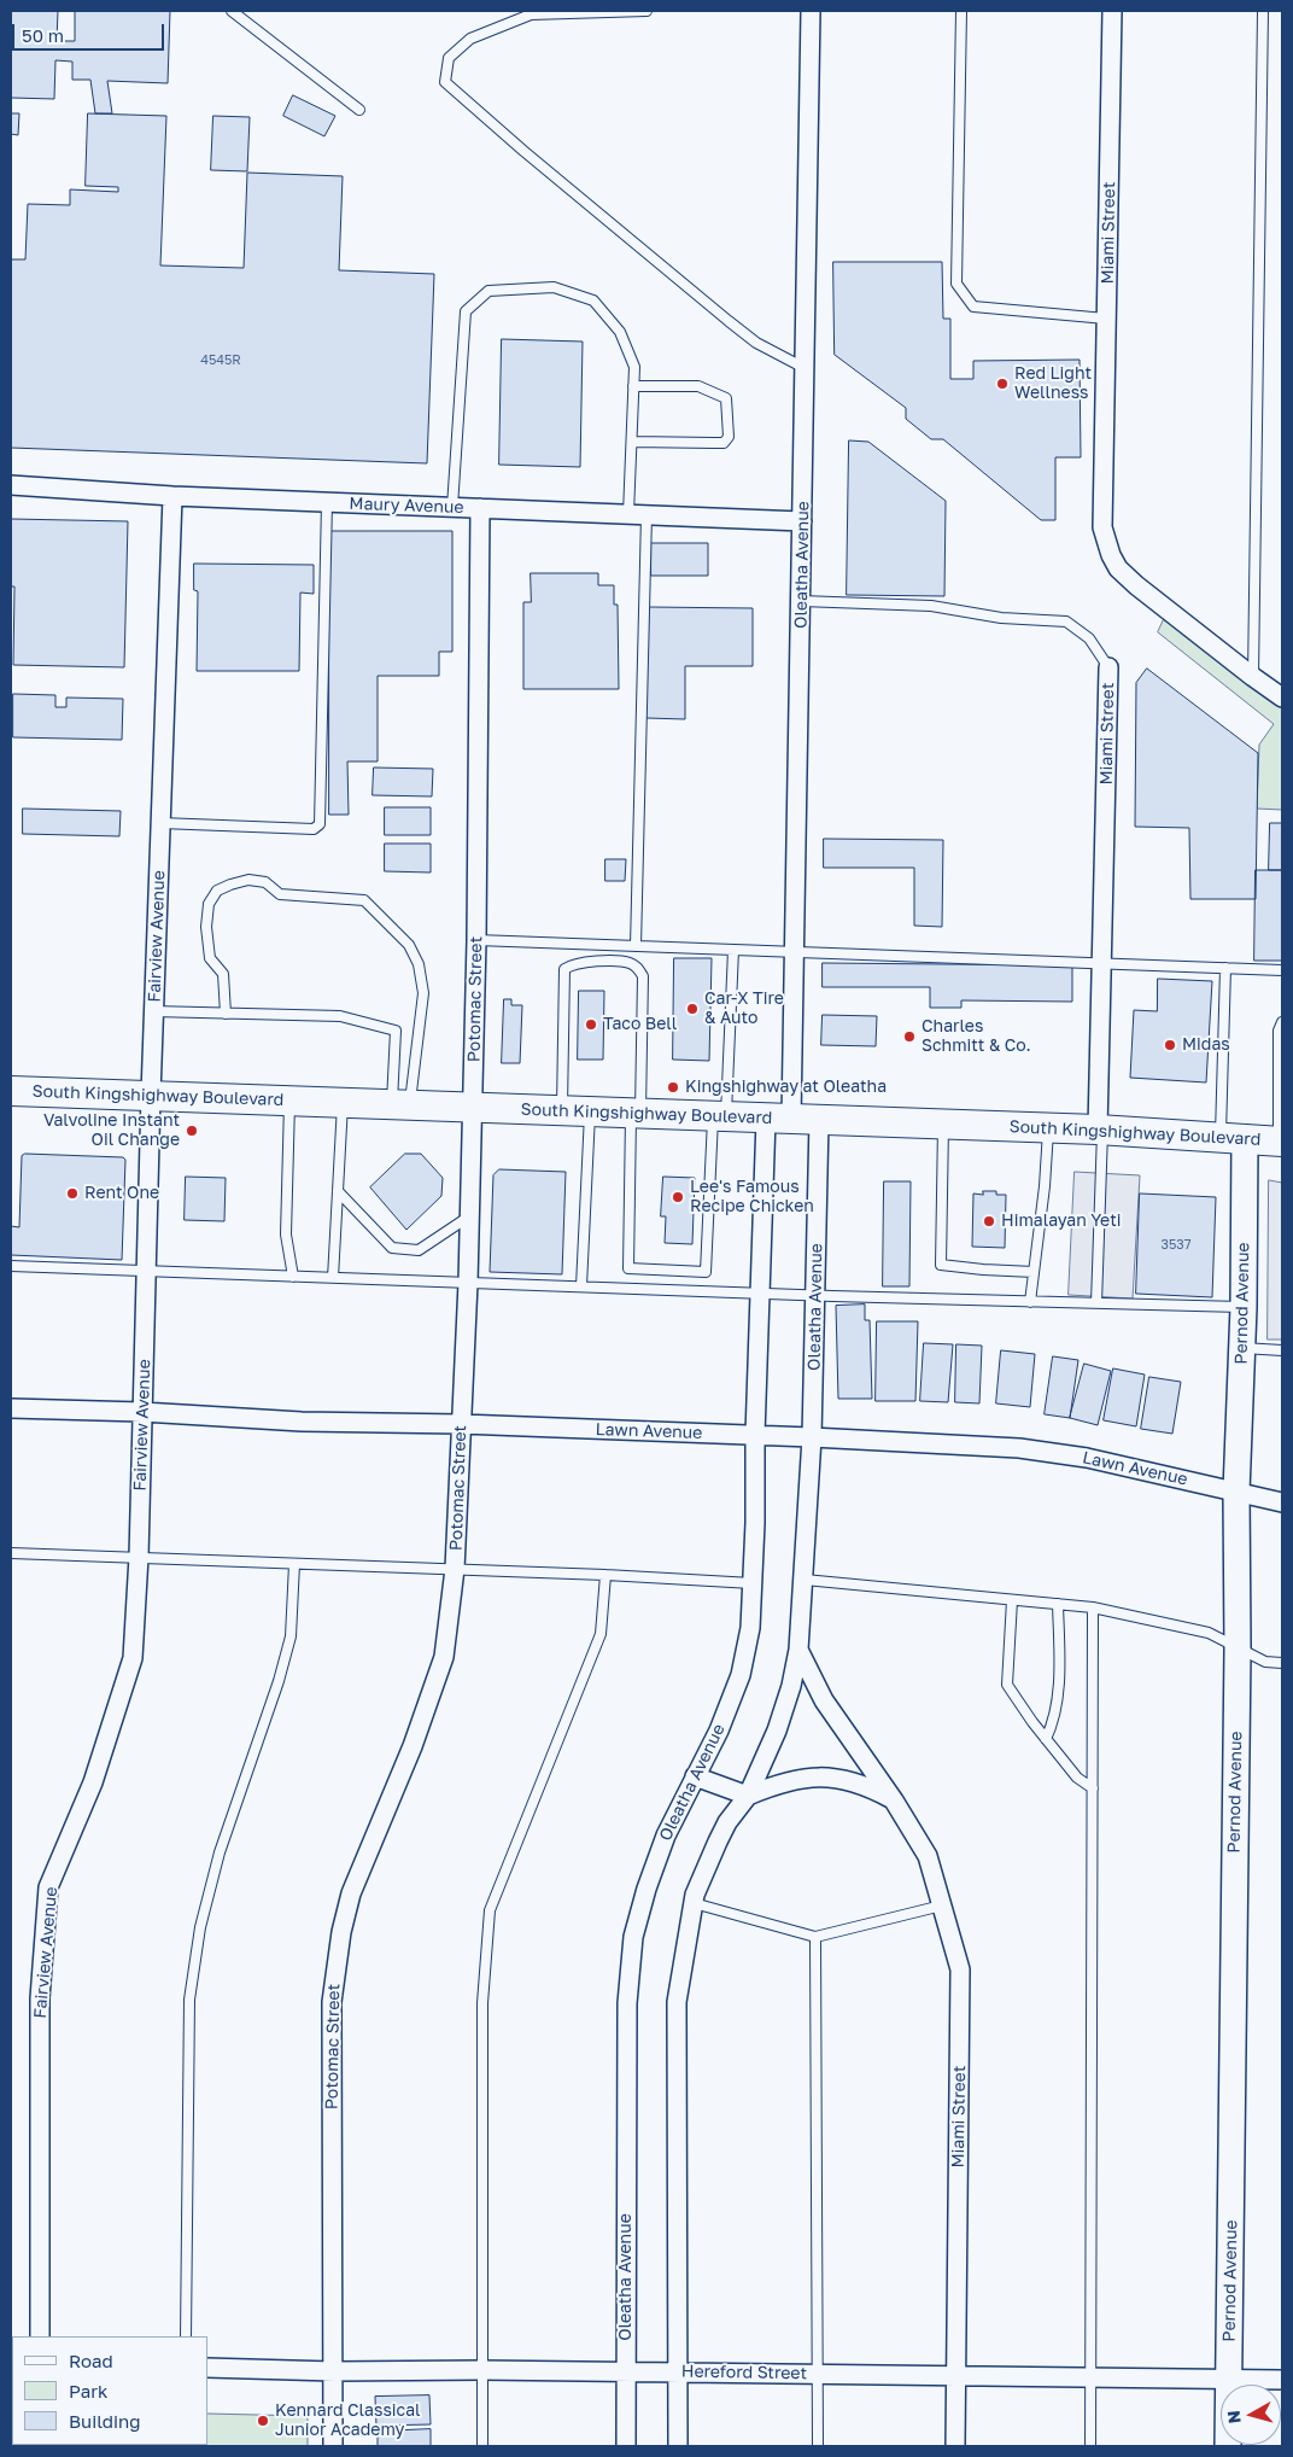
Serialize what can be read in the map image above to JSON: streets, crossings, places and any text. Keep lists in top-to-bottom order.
{
  "streets": {
    "main road": ["South Kingshighway Boulevard"],
    "street": [
      "Miami Street",
      "Maury Avenue",
      "Oleatha Avenue",
      "Fairview Avenue",
      "Potomac Street",
      "Pernod Avenue",
      "Lawn Avenue",
      "Hereford Street"
    ]
  },
  "crossings": [
    ["Miami Street", "Oleatha Avenue"],
    ["Miami Street", "South Kingshighway Boulevard"],
    ["Miami Street", "Hereford Street"],
    ["Maury Avenue", "Oleatha Avenue"],
    ["Maury Avenue", "Fairview Avenue"],
    ["Maury Avenue", "Potomac Street"],
    ["Oleatha Avenue", "South Kingshighway Boulevard"],
    ["Oleatha Avenue", "Lawn Avenue"],
    ["Oleatha Avenue", "Hereford Street"],
    ["Fairview Avenue", "South Kingshighway Boulevard"],
    ["Fairview Avenue", "Lawn Avenue"],
    ["Potomac Street", "South Kingshighway Boulevard"],
    ["Potomac Street", "Lawn Avenue"],
    ["Potomac Street", "Hereford Street"],
    ["South Kingshighway Boulevard", "Pernod Avenue"],
    ["Pernod Avenue", "Lawn Avenue"],
    ["Pernod Avenue", "Hereford Street"]
  ],
  "places": [
    "Red Light Wellness",
    "Car-X Tire & Auto",
    "Taco Bell",
    "Charles Schmitt & Co.",
    "Midas",
    "Kingshighway at Oleatha",
    "Valvoline Instant Oil Change",
    "Rent One",
    "Lee's Famous Recipe Chicken",
    "Himalayan Yeti",
    "Kennard Classical Junior Academy"
  ],
  "house_numbers": ["4545R", "3537"],
  "legend": ["Road", "Park", "Building"],
  "scale_bar": "50 m",
  "north": "left"
}
